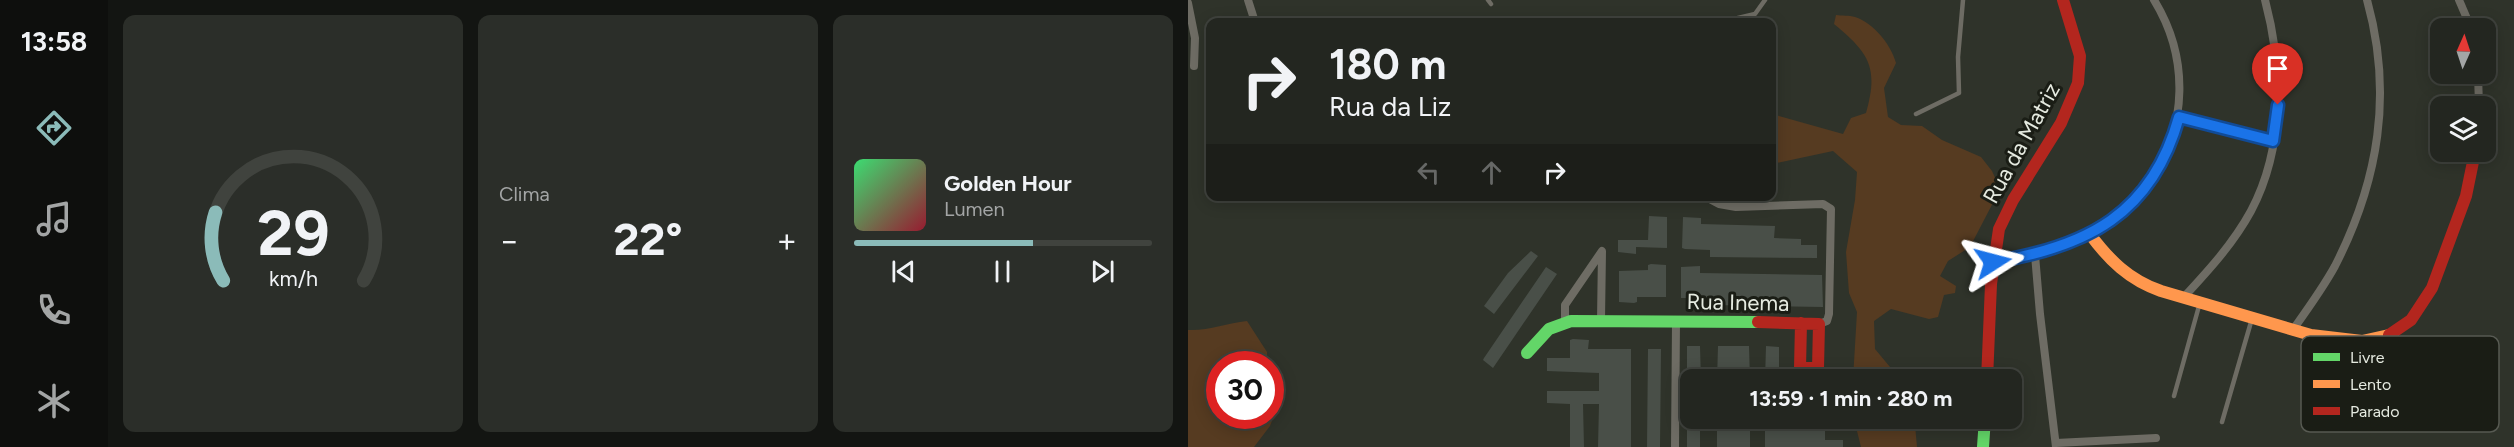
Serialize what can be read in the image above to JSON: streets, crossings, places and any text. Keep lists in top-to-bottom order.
{
  "streets": {
    "street": ["Rua da Matriz", "Rua Inema"]
  },
  "legend": ["Livre", "Lento", "Parado"],
  "north": "top",
  "page": {
    "tabs": "13:58",
    "tile": "Clima",
    "turn": ["180 m", "Rua da Liz"],
    "song": ["Golden Hour", "Lumen"],
    "heat": ["−", "22°", "+"],
    "limit": "30",
    "trip": "13:59 · 1 min · 280 m",
    "gauge": ["29", "km/h"]
  }
}
